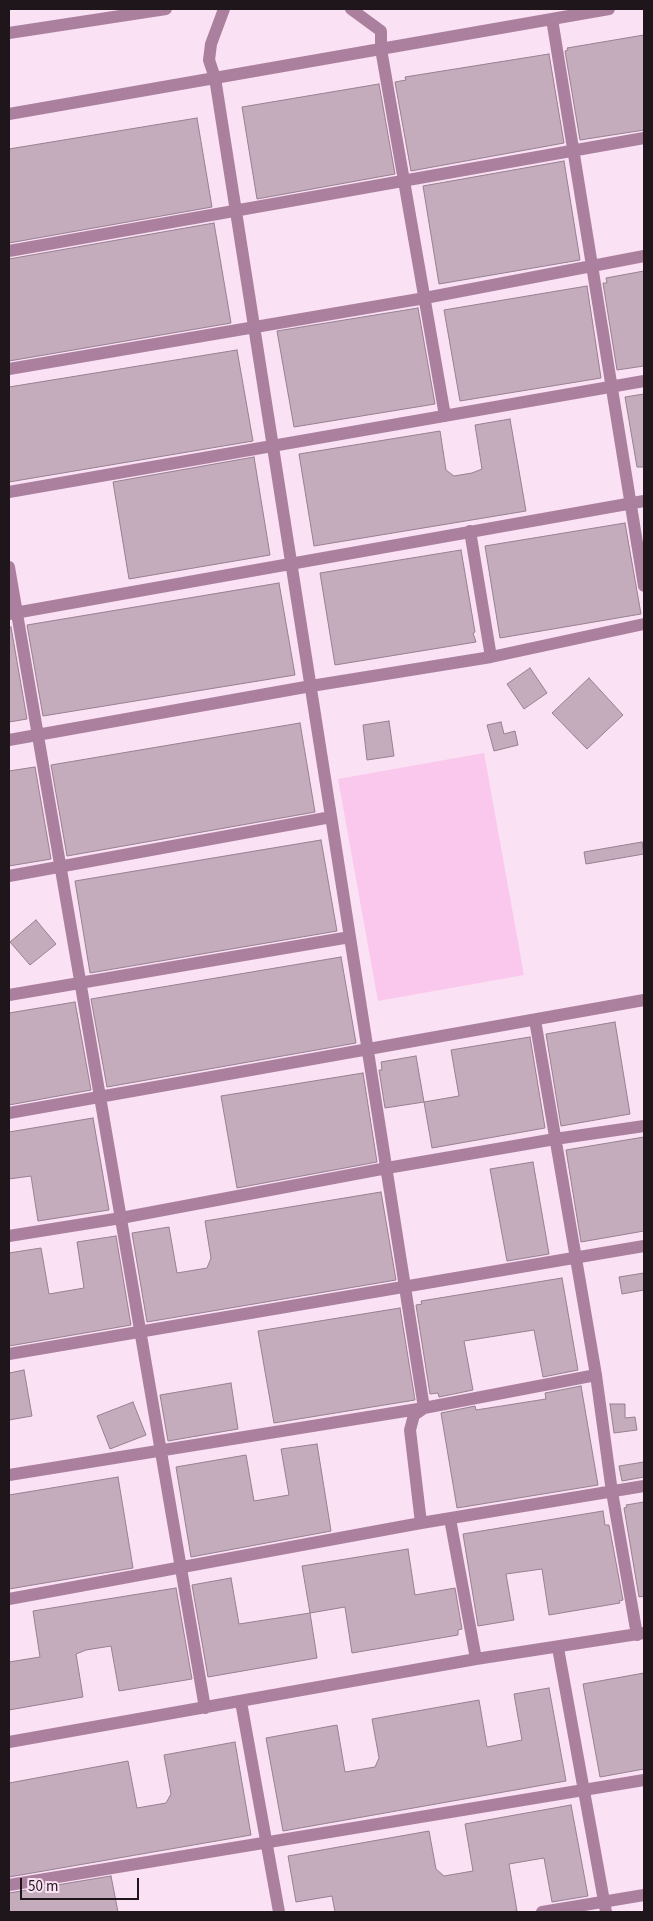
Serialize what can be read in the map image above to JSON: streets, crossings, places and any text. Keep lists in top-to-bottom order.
{
  "scale_bar": "50 m"
}
